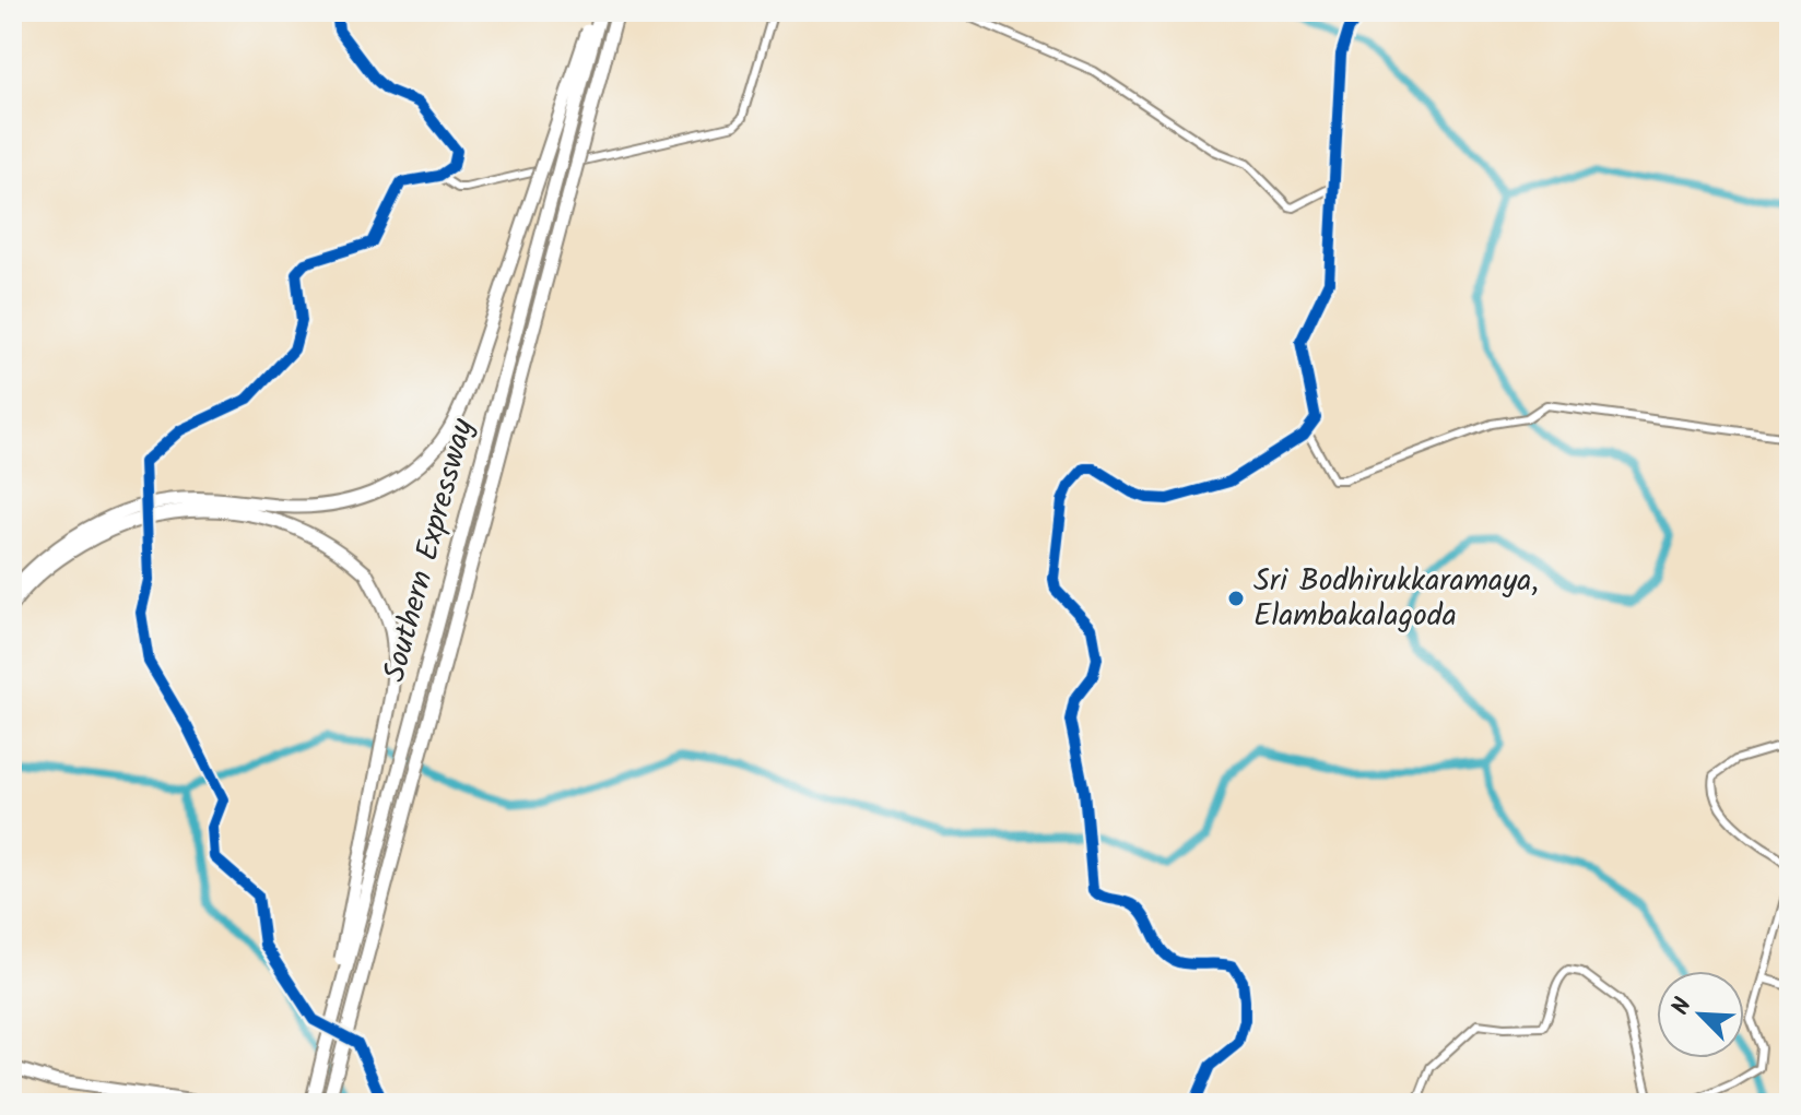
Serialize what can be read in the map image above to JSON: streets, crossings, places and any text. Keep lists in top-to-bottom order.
{
  "streets": {
    "highway": ["Southern Expressway"]
  },
  "places": ["Sri Bodhirukkaramaya, Elambakalagoda"],
  "north": "top left"
}
